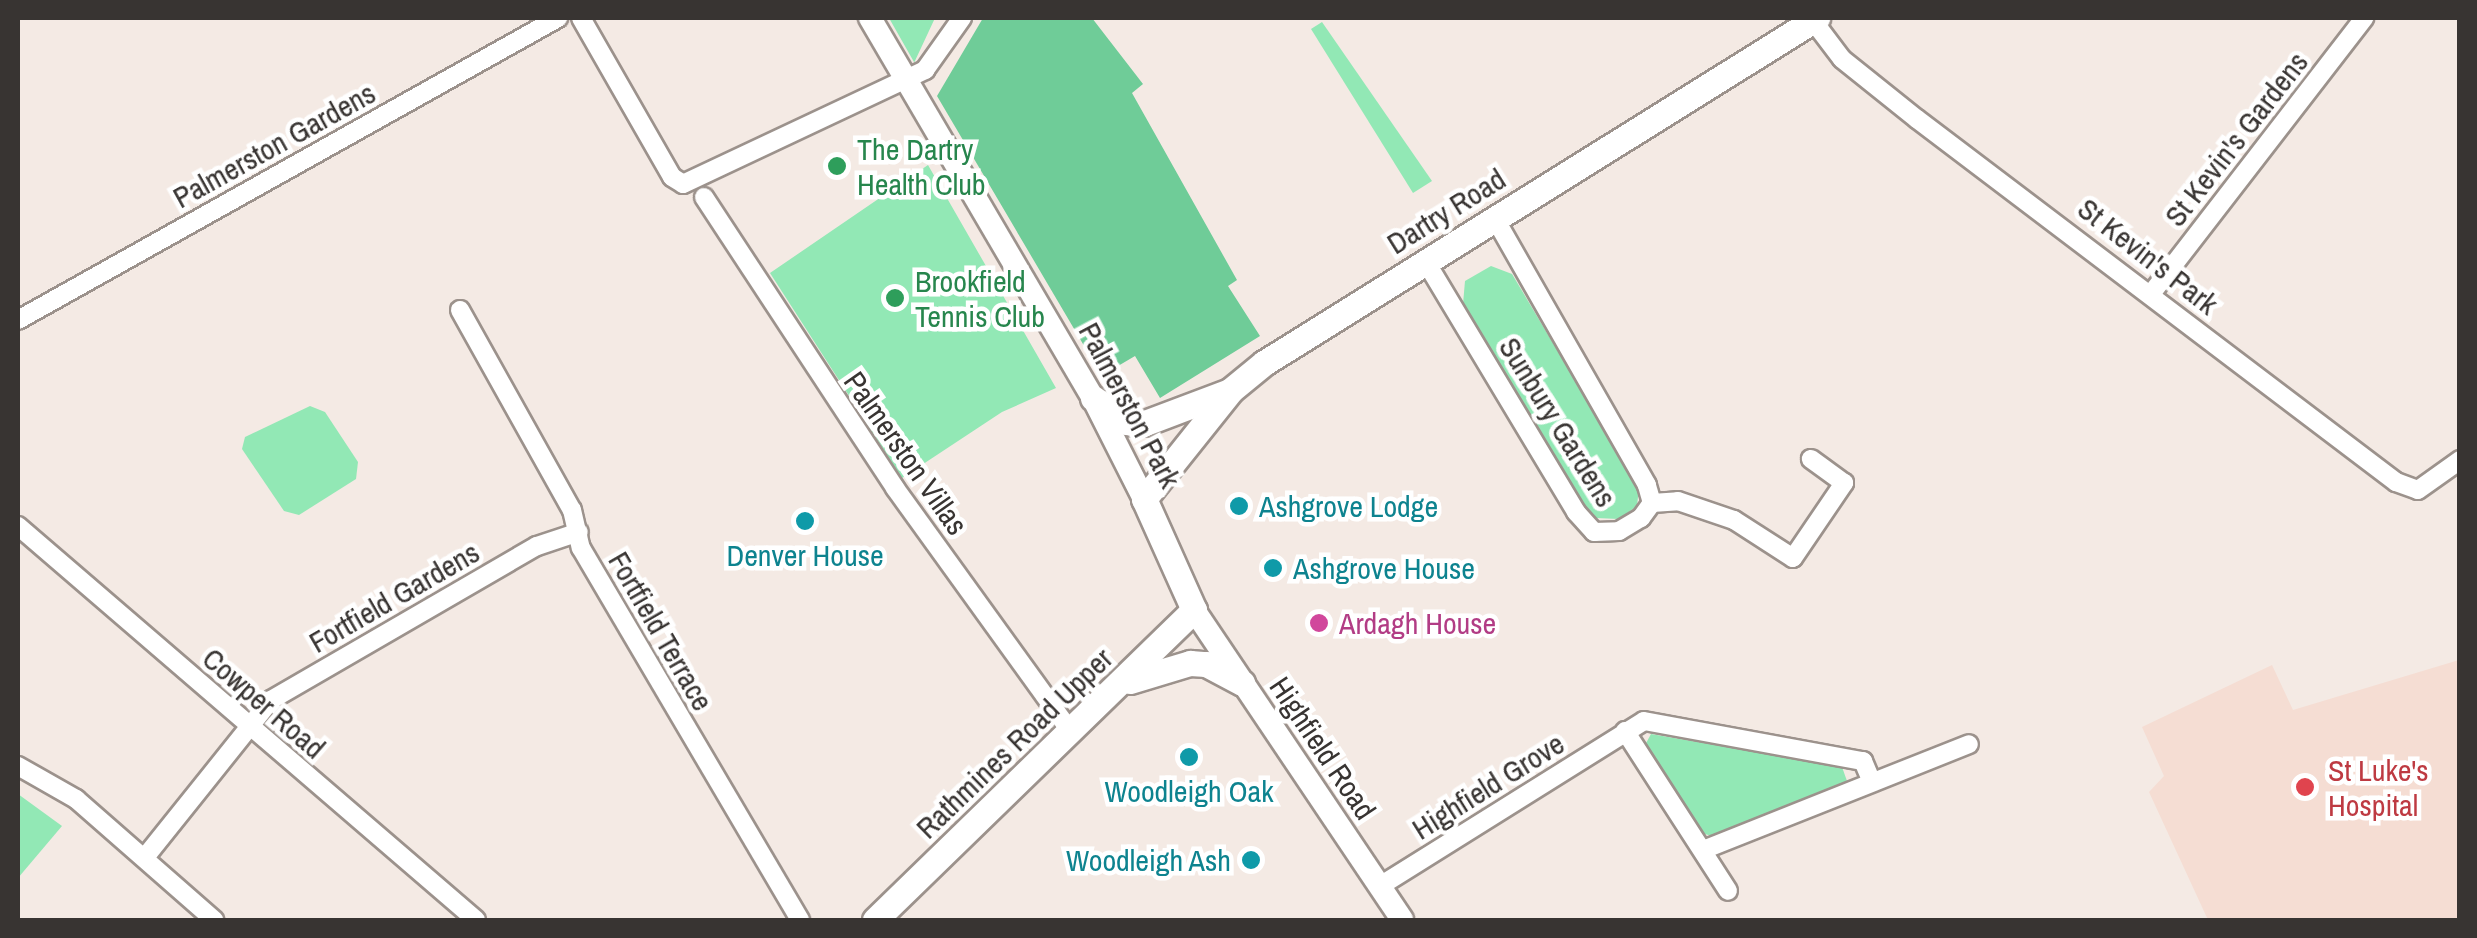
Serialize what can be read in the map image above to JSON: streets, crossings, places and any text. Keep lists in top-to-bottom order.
{
  "streets": {
    "main road": ["Dartry Road", "Palmerston Park", "Rathmines Road Upper"],
    "street": [
      "St Kevin's Gardens",
      "Palmerston Gardens",
      "St Kevin's Park",
      "Sunbury Gardens",
      "Palmerston Villas",
      "Fortfield Gardens",
      "Fortfield Terrace",
      "Cowper Road",
      "Highfield Road",
      "Highfield Grove"
    ]
  },
  "crossings": [
    ["St Kevin's Gardens", "St Kevin's Park"],
    ["Dartry Road", "St Kevin's Park"],
    ["Dartry Road", "Palmerston Park"],
    ["Dartry Road", "Sunbury Gardens"],
    ["Palmerston Park", "Rathmines Road Upper"],
    ["Palmerston Park", "Highfield Road"],
    ["Palmerston Villas", "Rathmines Road Upper"],
    ["Fortfield Gardens", "Fortfield Terrace"],
    ["Fortfield Gardens", "Cowper Road"],
    ["Rathmines Road Upper", "Highfield Road"],
    ["Highfield Road", "Highfield Grove"]
  ],
  "places": [
    "The Dartry Health Club",
    "Brookfield Tennis Club",
    "Ashgrove Lodge",
    "Denver House",
    "Ashgrove House",
    "Ardagh House",
    "Woodleigh Oak",
    "St Luke's Hospital",
    "Woodleigh Ash"
  ]
}
